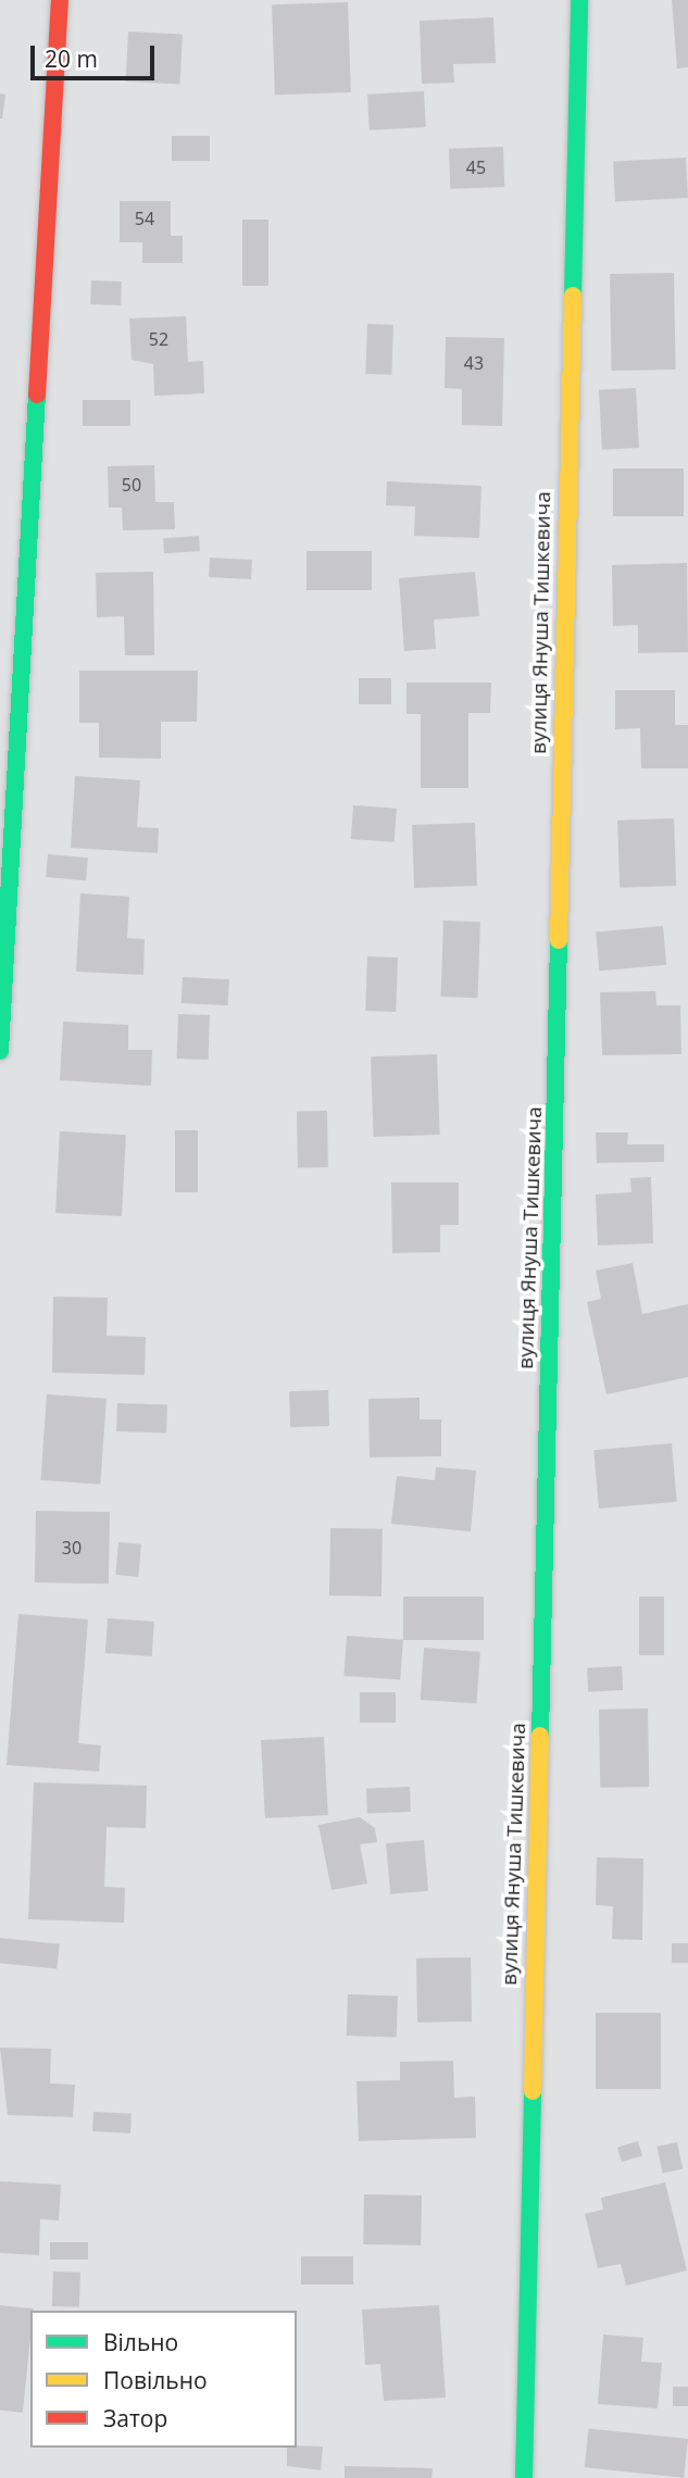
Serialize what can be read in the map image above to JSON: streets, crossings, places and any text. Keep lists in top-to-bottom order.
{
  "streets": {
    "street": ["вулиця Януша Тишкевича"]
  },
  "house_numbers": [
    "45",
    "54",
    "52",
    "43",
    "50",
    "30"
  ],
  "legend": ["Вільно", "Повільно", "Затор"],
  "scale_bar": "20 m"
}
